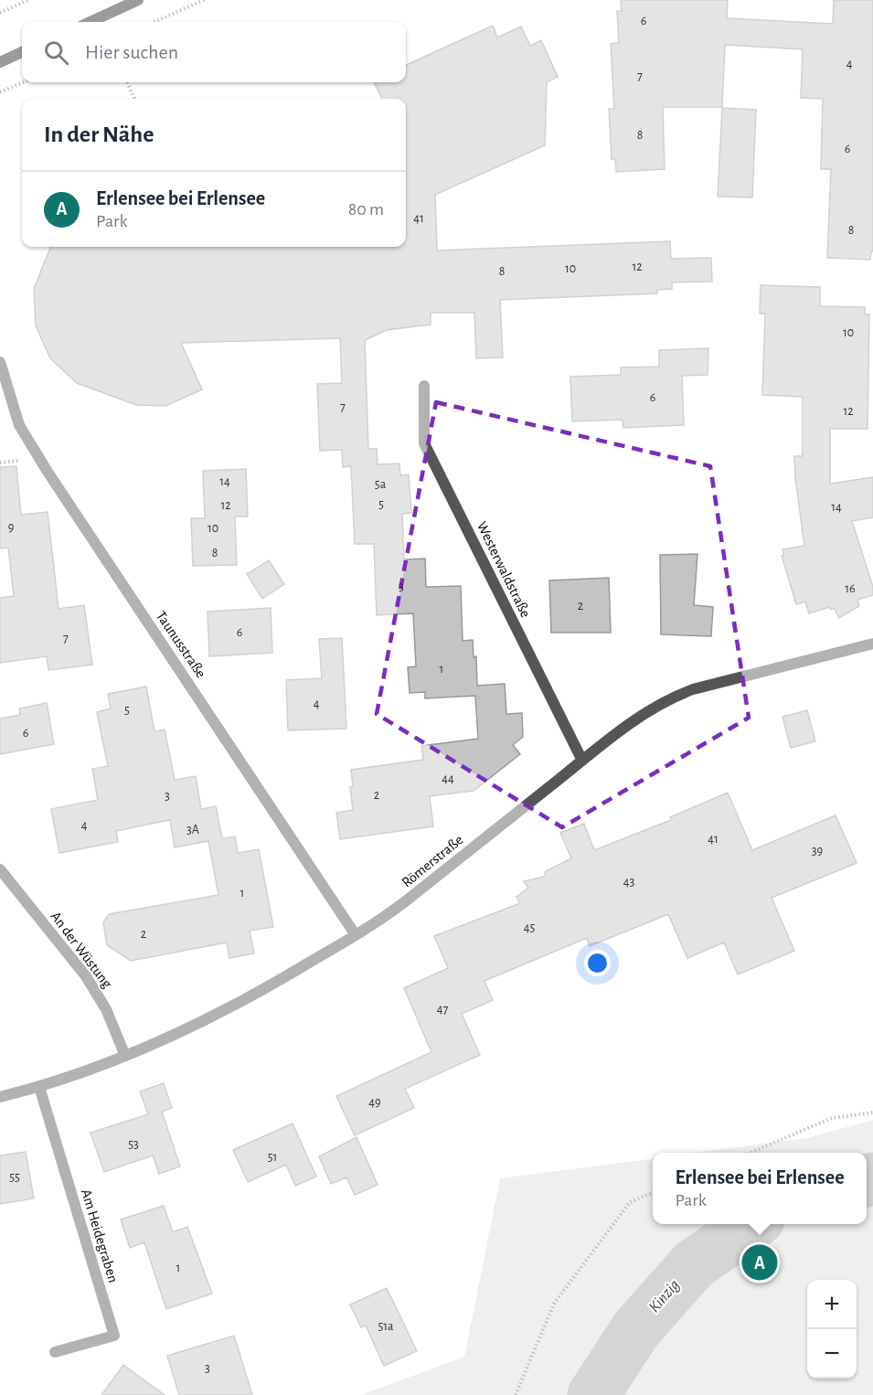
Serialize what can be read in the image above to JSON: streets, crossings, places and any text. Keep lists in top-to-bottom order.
{
  "streets": {
    "street": [
      "Westerwaldstraße",
      "Taunusstraße",
      "Römerstraße",
      "An der Wüstung",
      "Am Heidegraben"
    ]
  },
  "crossings": [
    ["Westerwaldstraße", "Römerstraße"],
    ["Taunusstraße", "Römerstraße"],
    ["Römerstraße", "An der Wüstung"],
    ["Römerstraße", "Am Heidegraben"]
  ],
  "water": ["Kinzig"],
  "house_numbers": [
    "6",
    "4",
    "7",
    "8",
    "6",
    "41",
    "8",
    "12",
    "10",
    "8",
    "10",
    "6",
    "7",
    "12",
    "14",
    "5a",
    "5",
    "12",
    "14",
    "9",
    "10",
    "8",
    "3",
    "16",
    "2",
    "6",
    "7",
    "1",
    "4",
    "5",
    "6",
    "44",
    "2",
    "3",
    "4",
    "3A",
    "41",
    "39",
    "43",
    "1",
    "45",
    "2",
    "47",
    "49",
    "53",
    "51",
    "55",
    "1",
    "51a",
    "3"
  ],
  "page": {
    "search": "Hier suchen",
    "heading": "In der Nähe",
    "list": [
      {
        "mark": "A",
        "name": "Erlensee bei Erlensee",
        "note": "Park",
        "value": "80 m"
      }
    ],
    "popup": ["Erlensee bei Erlensee", "Park"],
    "pins": "A",
    "map_buttons": ["+", "−"]
  }
}
